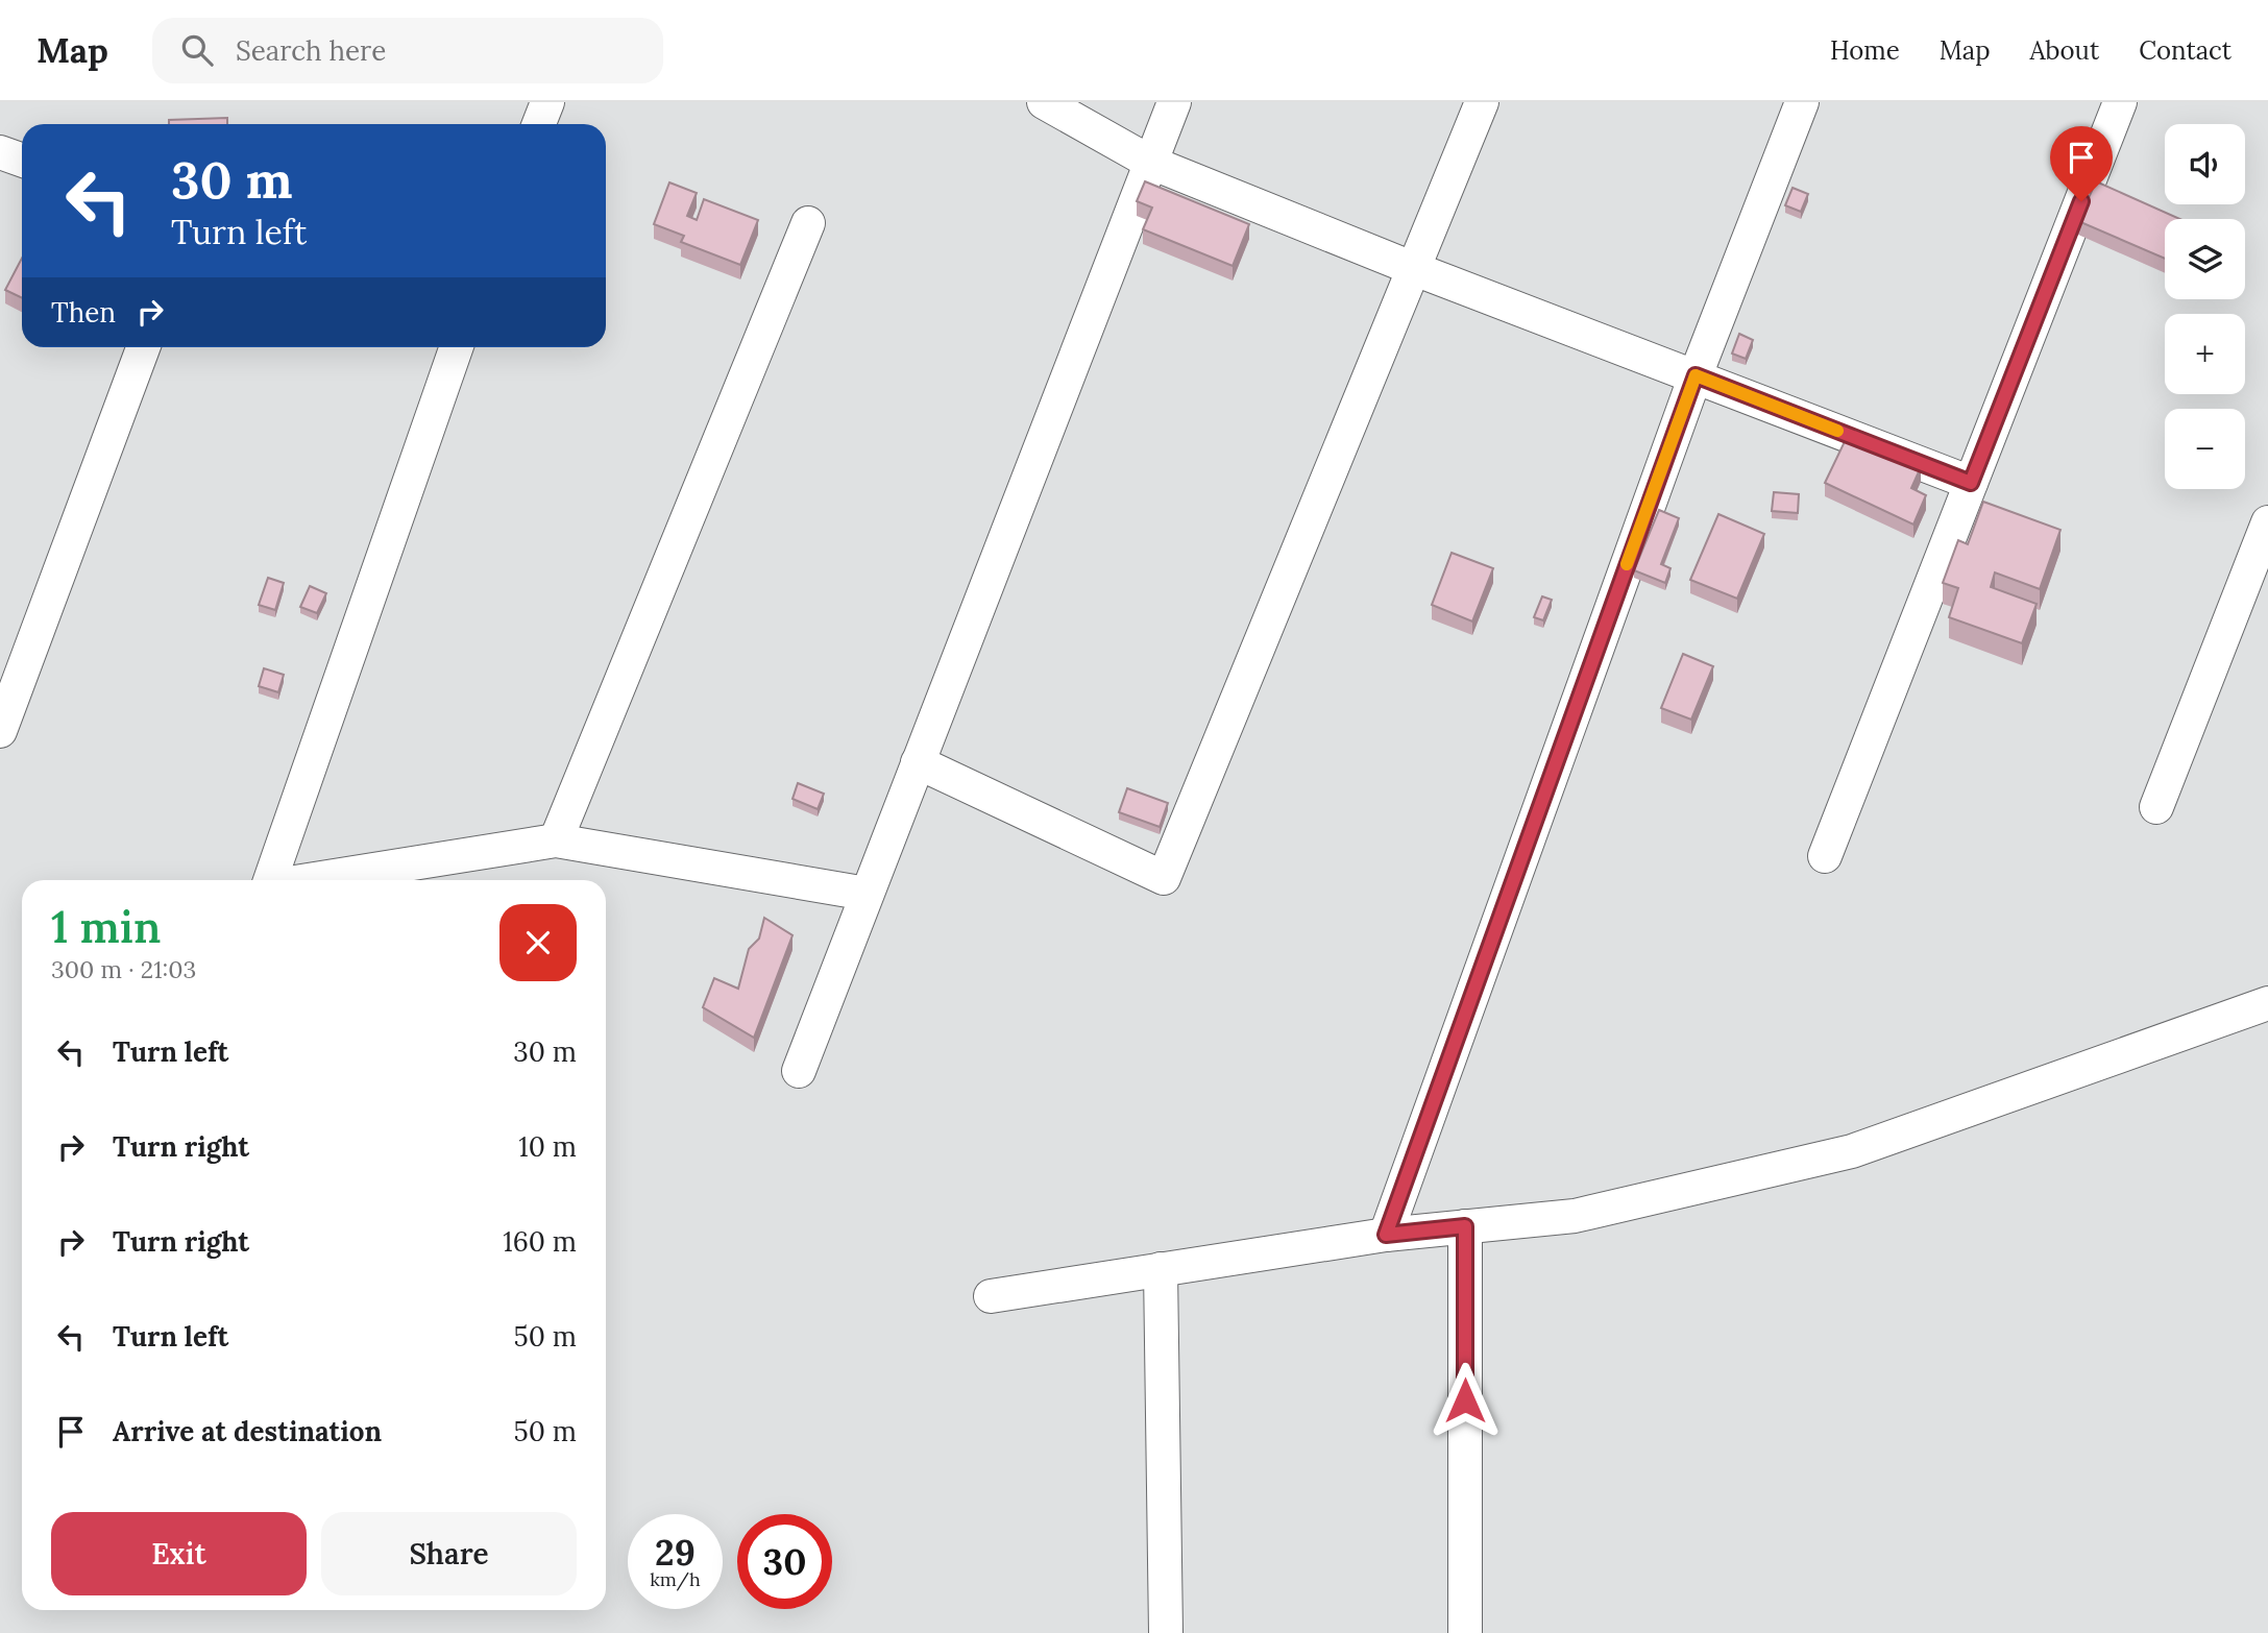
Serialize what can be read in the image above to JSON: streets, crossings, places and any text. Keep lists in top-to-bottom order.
{
  "page": {
    "header": "Map",
    "search": "Search here",
    "nav": [
      "Home",
      "Map",
      "About",
      "Contact"
    ],
    "map_buttons": ["+", "−"],
    "turn": ["30 m", "Turn left"],
    "then": "Then",
    "heading": ["1 min", "300 m · 21:03"],
    "list": [
      {
        "name": "Turn left",
        "value": "30 m"
      },
      {
        "name": "Turn right",
        "value": "10 m"
      },
      {
        "name": "Turn right",
        "value": "160 m"
      },
      {
        "name": "Turn left",
        "value": "50 m"
      },
      {
        "name": "Arrive at destination",
        "value": "50 m"
      }
    ],
    "buttons": ["Exit", "Share"],
    "speed": "29 km/h",
    "limit": "30"
  }
}
